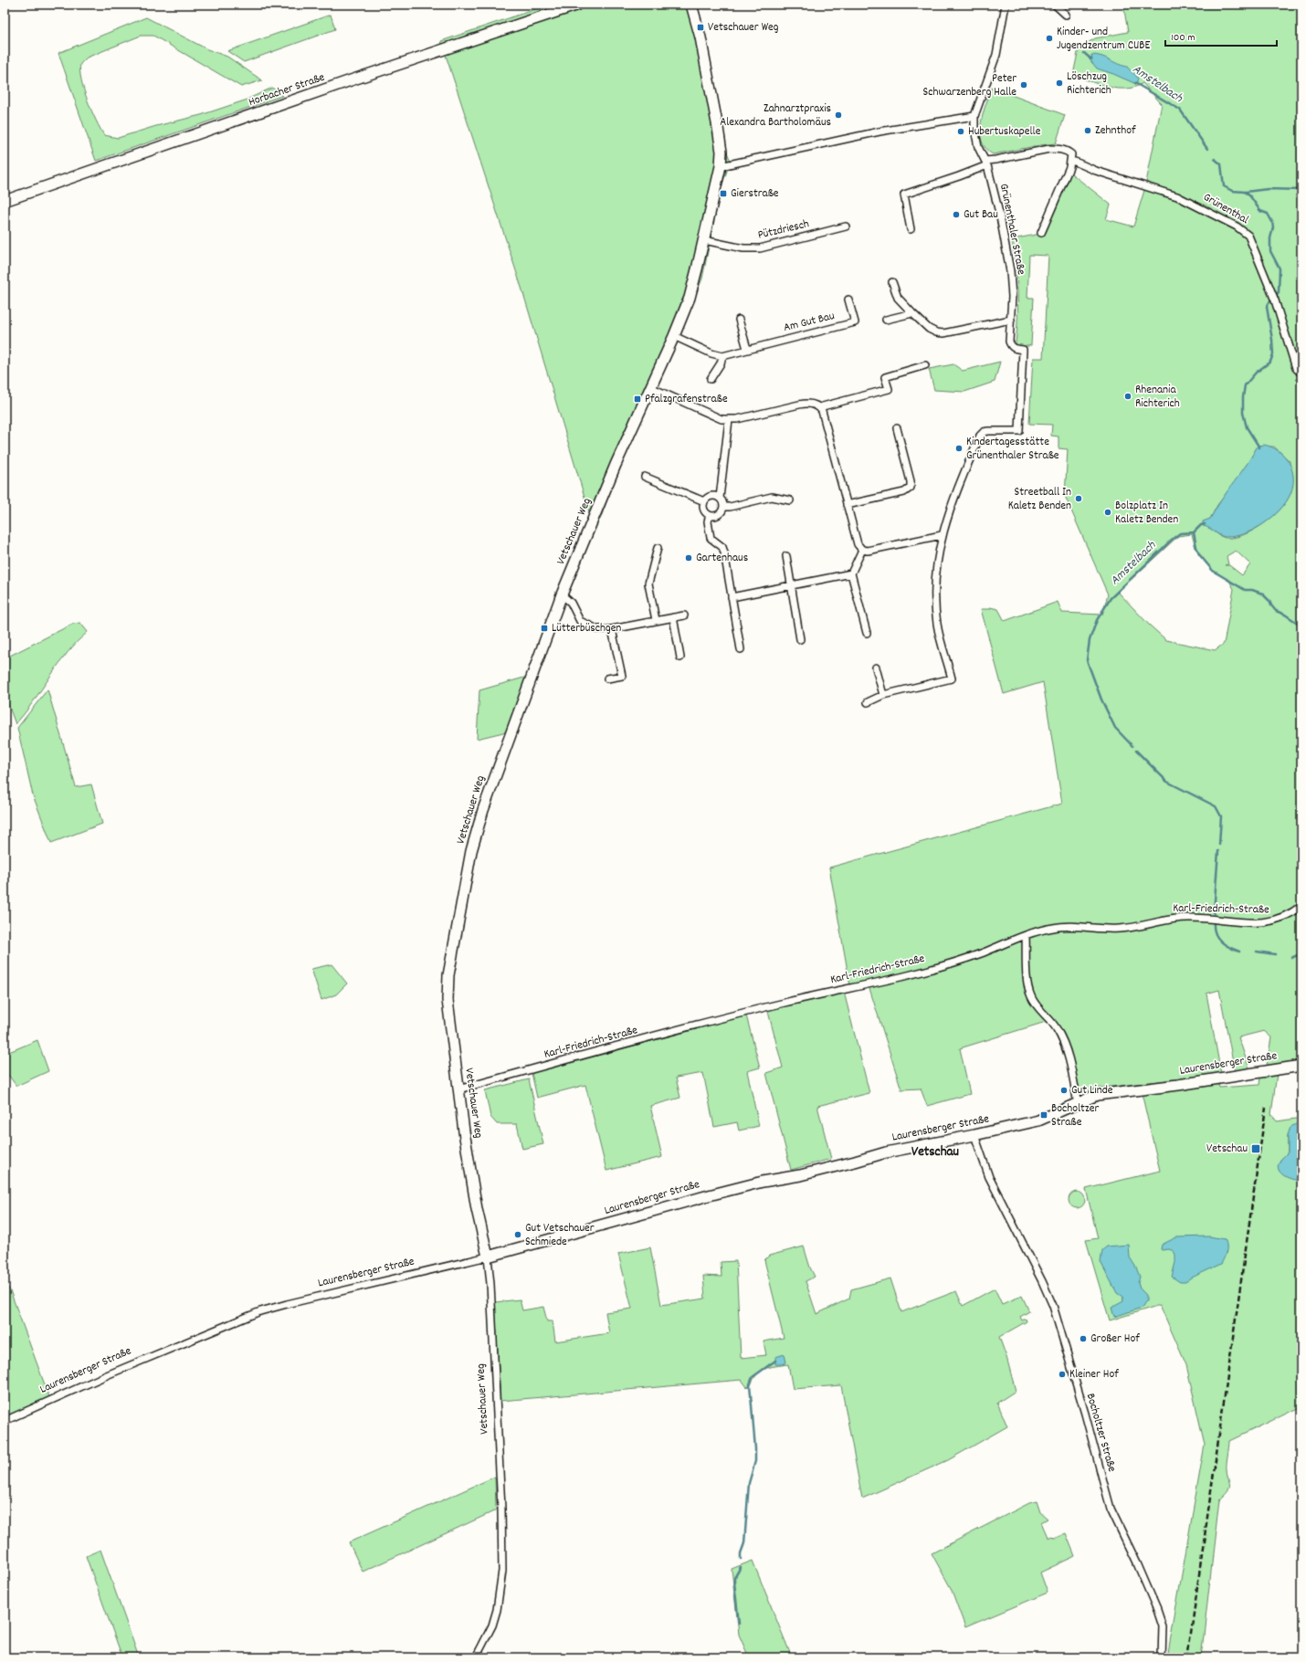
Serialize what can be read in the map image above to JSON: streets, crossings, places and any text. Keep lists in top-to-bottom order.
{
  "streets": {
    "street": [
      "Horbacher Straße",
      "Grünenthal",
      "Grünenthaler Straße",
      "Pützdriesch",
      "Am Gut Bau",
      "Vetschauer Weg",
      "Karl-Friedrich-Straße",
      "Laurensberger Straße",
      "Bocholtzer Straße"
    ]
  },
  "crossings": [
    ["Pützdriesch", "Vetschauer Weg"],
    ["Vetschauer Weg", "Karl-Friedrich-Straße"],
    ["Vetschauer Weg", "Laurensberger Straße"],
    ["Laurensberger Straße", "Bocholtzer Straße"]
  ],
  "districts": ["Vetschau"],
  "water": ["Amstelbach"],
  "places": {
    "transit": [
      "Vetschauer Weg",
      "Gierstraße",
      "Pfalzgrafenstraße",
      "Lütterbüschgen",
      "Bocholtzer Straße",
      "Vetschau"
    ],
    "other": [
      "Kinder- und Jugendzentrum CUBE",
      "Löschzug Richterich",
      "Peter Schwarzenberg Halle",
      "Zahnarztpraxis Alexandra Bartholomäus",
      "Zehnthof",
      "Hubertuskapelle",
      "Gut Bau",
      "Rhenania Richterich",
      "Kindertagesstätte Grünenthaler Straße",
      "Streetball In Kaletz Benden",
      "Bolzplatz In Kaletz Benden",
      "Gartenhaus",
      "Gut Linde",
      "Gut Vetschauer Schmiede",
      "Großer Hof",
      "Kleiner Hof"
    ]
  },
  "scale_bar": "100 m"
}
